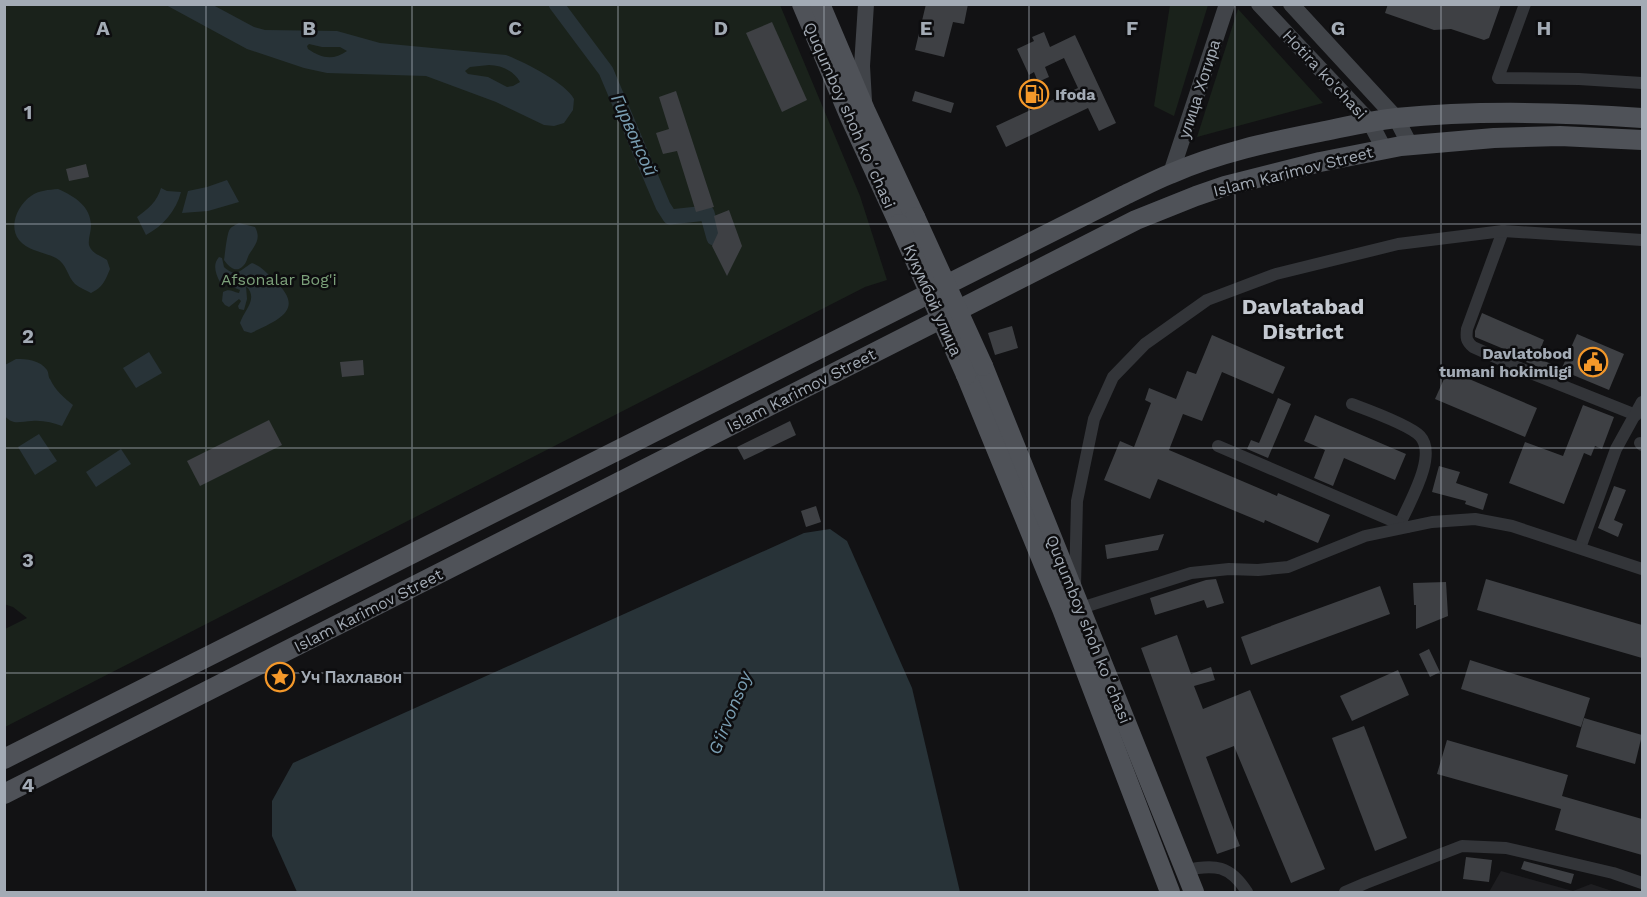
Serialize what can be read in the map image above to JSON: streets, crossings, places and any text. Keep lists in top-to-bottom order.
{
  "streets": {
    "main road": [
      "Hotira ko'chasi",
      "улица Хотира",
      "Ququmboy shoh koʻchasi",
      "Islam Karimov Street",
      "Кукумбой улица"
    ]
  },
  "crossings": [
    ["Hotira ko'chasi", "Islam Karimov Street"],
    ["улица Хотира", "Islam Karimov Street"],
    ["Ququmboy shoh koʻchasi", "Кукумбой улица"]
  ],
  "districts": ["Davlatabad District"],
  "water": ["Гирвонсой", "G‘irvonsoy"],
  "parks": ["Afsonalar Bog'i"],
  "places": {
    "fuel station": ["Ifoda"],
    "public building": ["Davlatobod tumani hokimligi"],
    "place": ["Уч Пахлавон"]
  },
  "grid": {
    "columns": [
      "A",
      "B",
      "C",
      "D",
      "E",
      "F",
      "G",
      "H"
    ],
    "rows": [
      "1",
      "2",
      "3",
      "4"
    ]
  }
}
